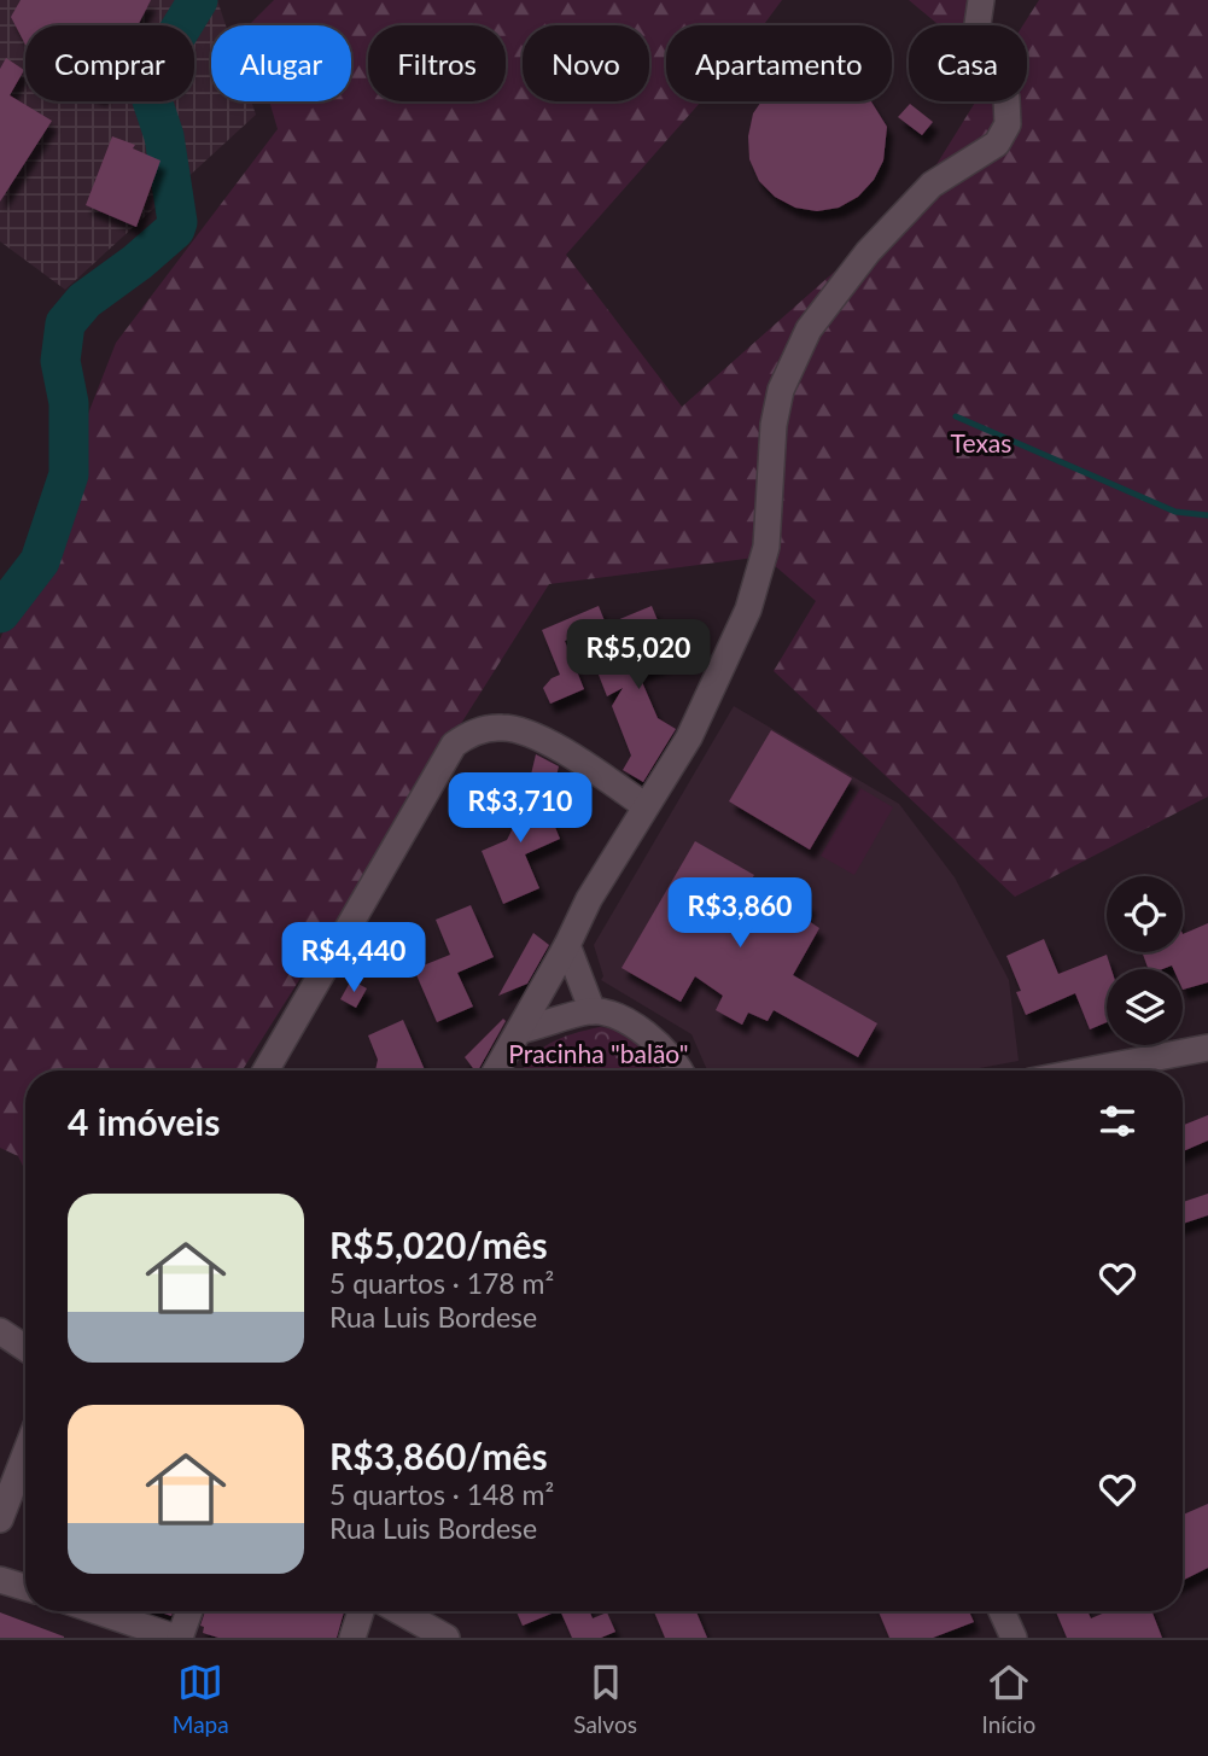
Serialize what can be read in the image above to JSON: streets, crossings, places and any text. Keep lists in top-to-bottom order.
{
  "parks": ["Texas", "Pracinha \"balão\""],
  "page": {
    "chip": [
      "Comprar",
      "Alugar",
      "Filtros",
      "Novo",
      "Apartamento",
      "Casa"
    ],
    "price": [
      "R$5,020",
      "R$3,710",
      "R$3,860",
      "R$4,440"
    ],
    "heading": "4 imóveis",
    "list": [
      {
        "name": "R$5,020/mês",
        "note": "5 quartos · 178 m² · Rua Luis Bordese"
      },
      {
        "name": "R$3,860/mês",
        "note": "5 quartos · 148 m² · Rua Luis Bordese"
      }
    ],
    "tabs": ["Mapa", "Salvos", "Início"]
  }
}
